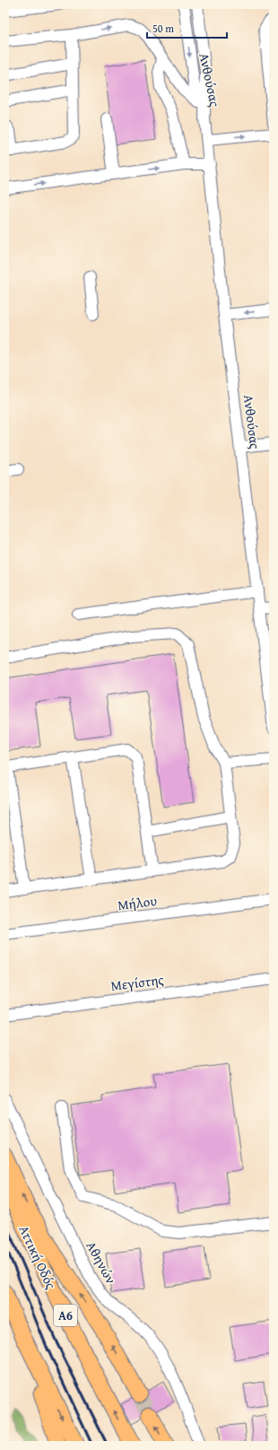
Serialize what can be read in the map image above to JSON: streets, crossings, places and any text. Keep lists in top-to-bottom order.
{
  "streets": {
    "highway": ["Αττική Οδός", "Α6"],
    "street": [
      "Ανθούσας",
      "Μήλου",
      "Μεγίστης",
      "Αθηνών"
    ]
  },
  "scale_bar": "50 m"
}
